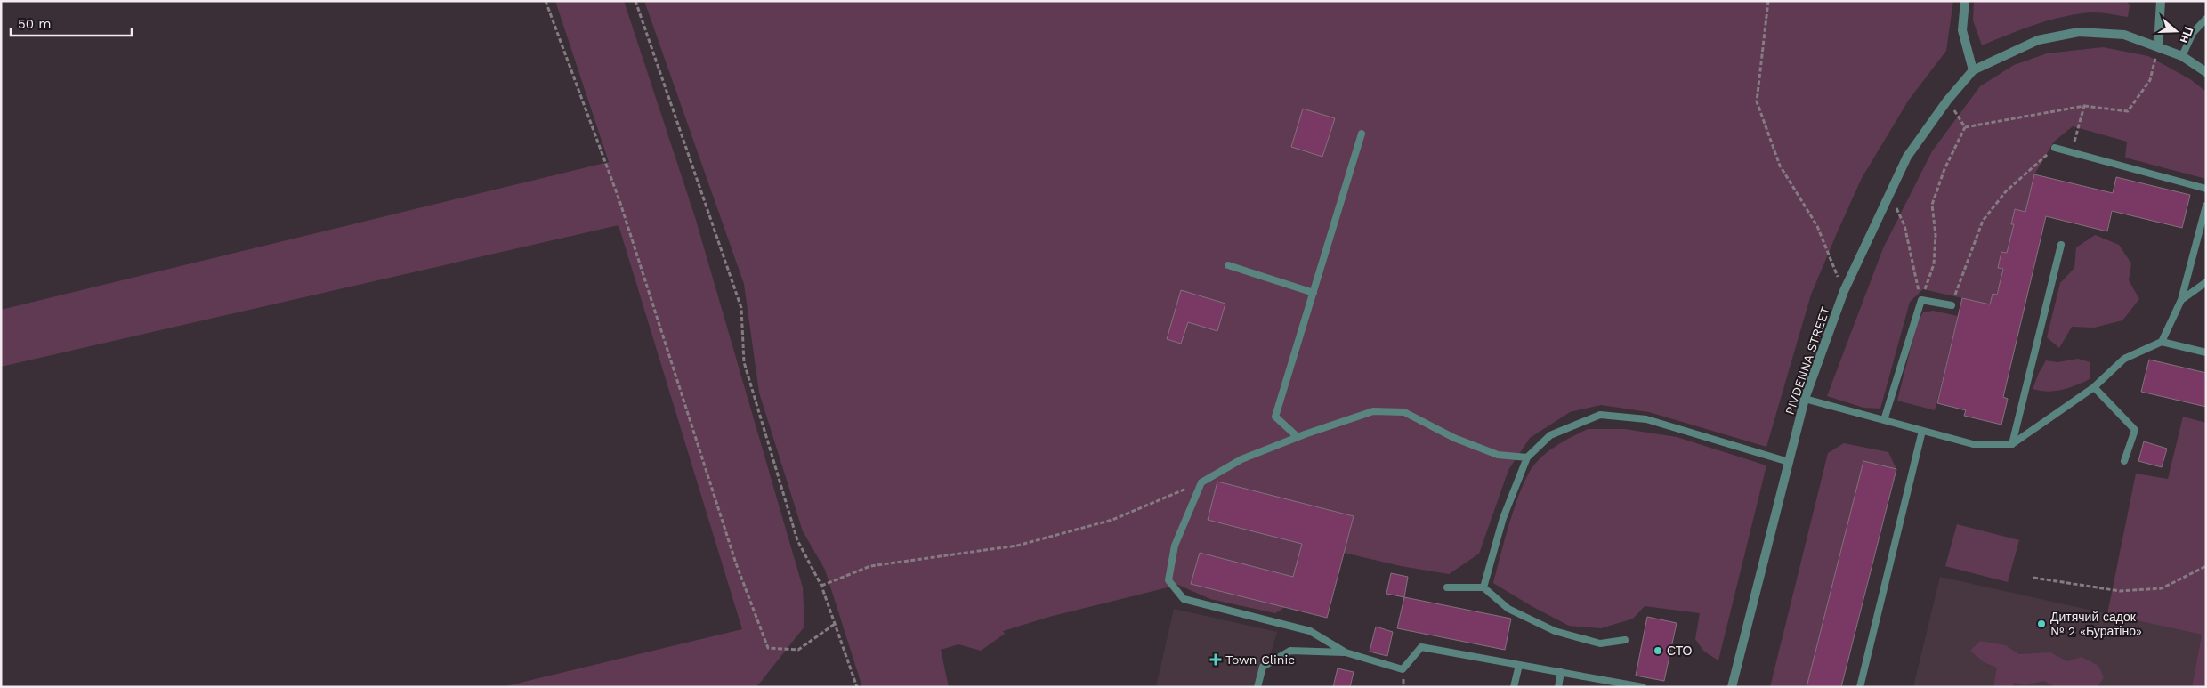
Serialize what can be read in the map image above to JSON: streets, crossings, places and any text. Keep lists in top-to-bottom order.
{
  "streets": {
    "street": ["PIVDENNA STREET"]
  },
  "places": {
    "other": ["Дитячий садок № 2 «Буратіно»", "СТО"],
    "health": ["Town Clinic"]
  },
  "scale_bar": "50 m",
  "north": "right"
}
